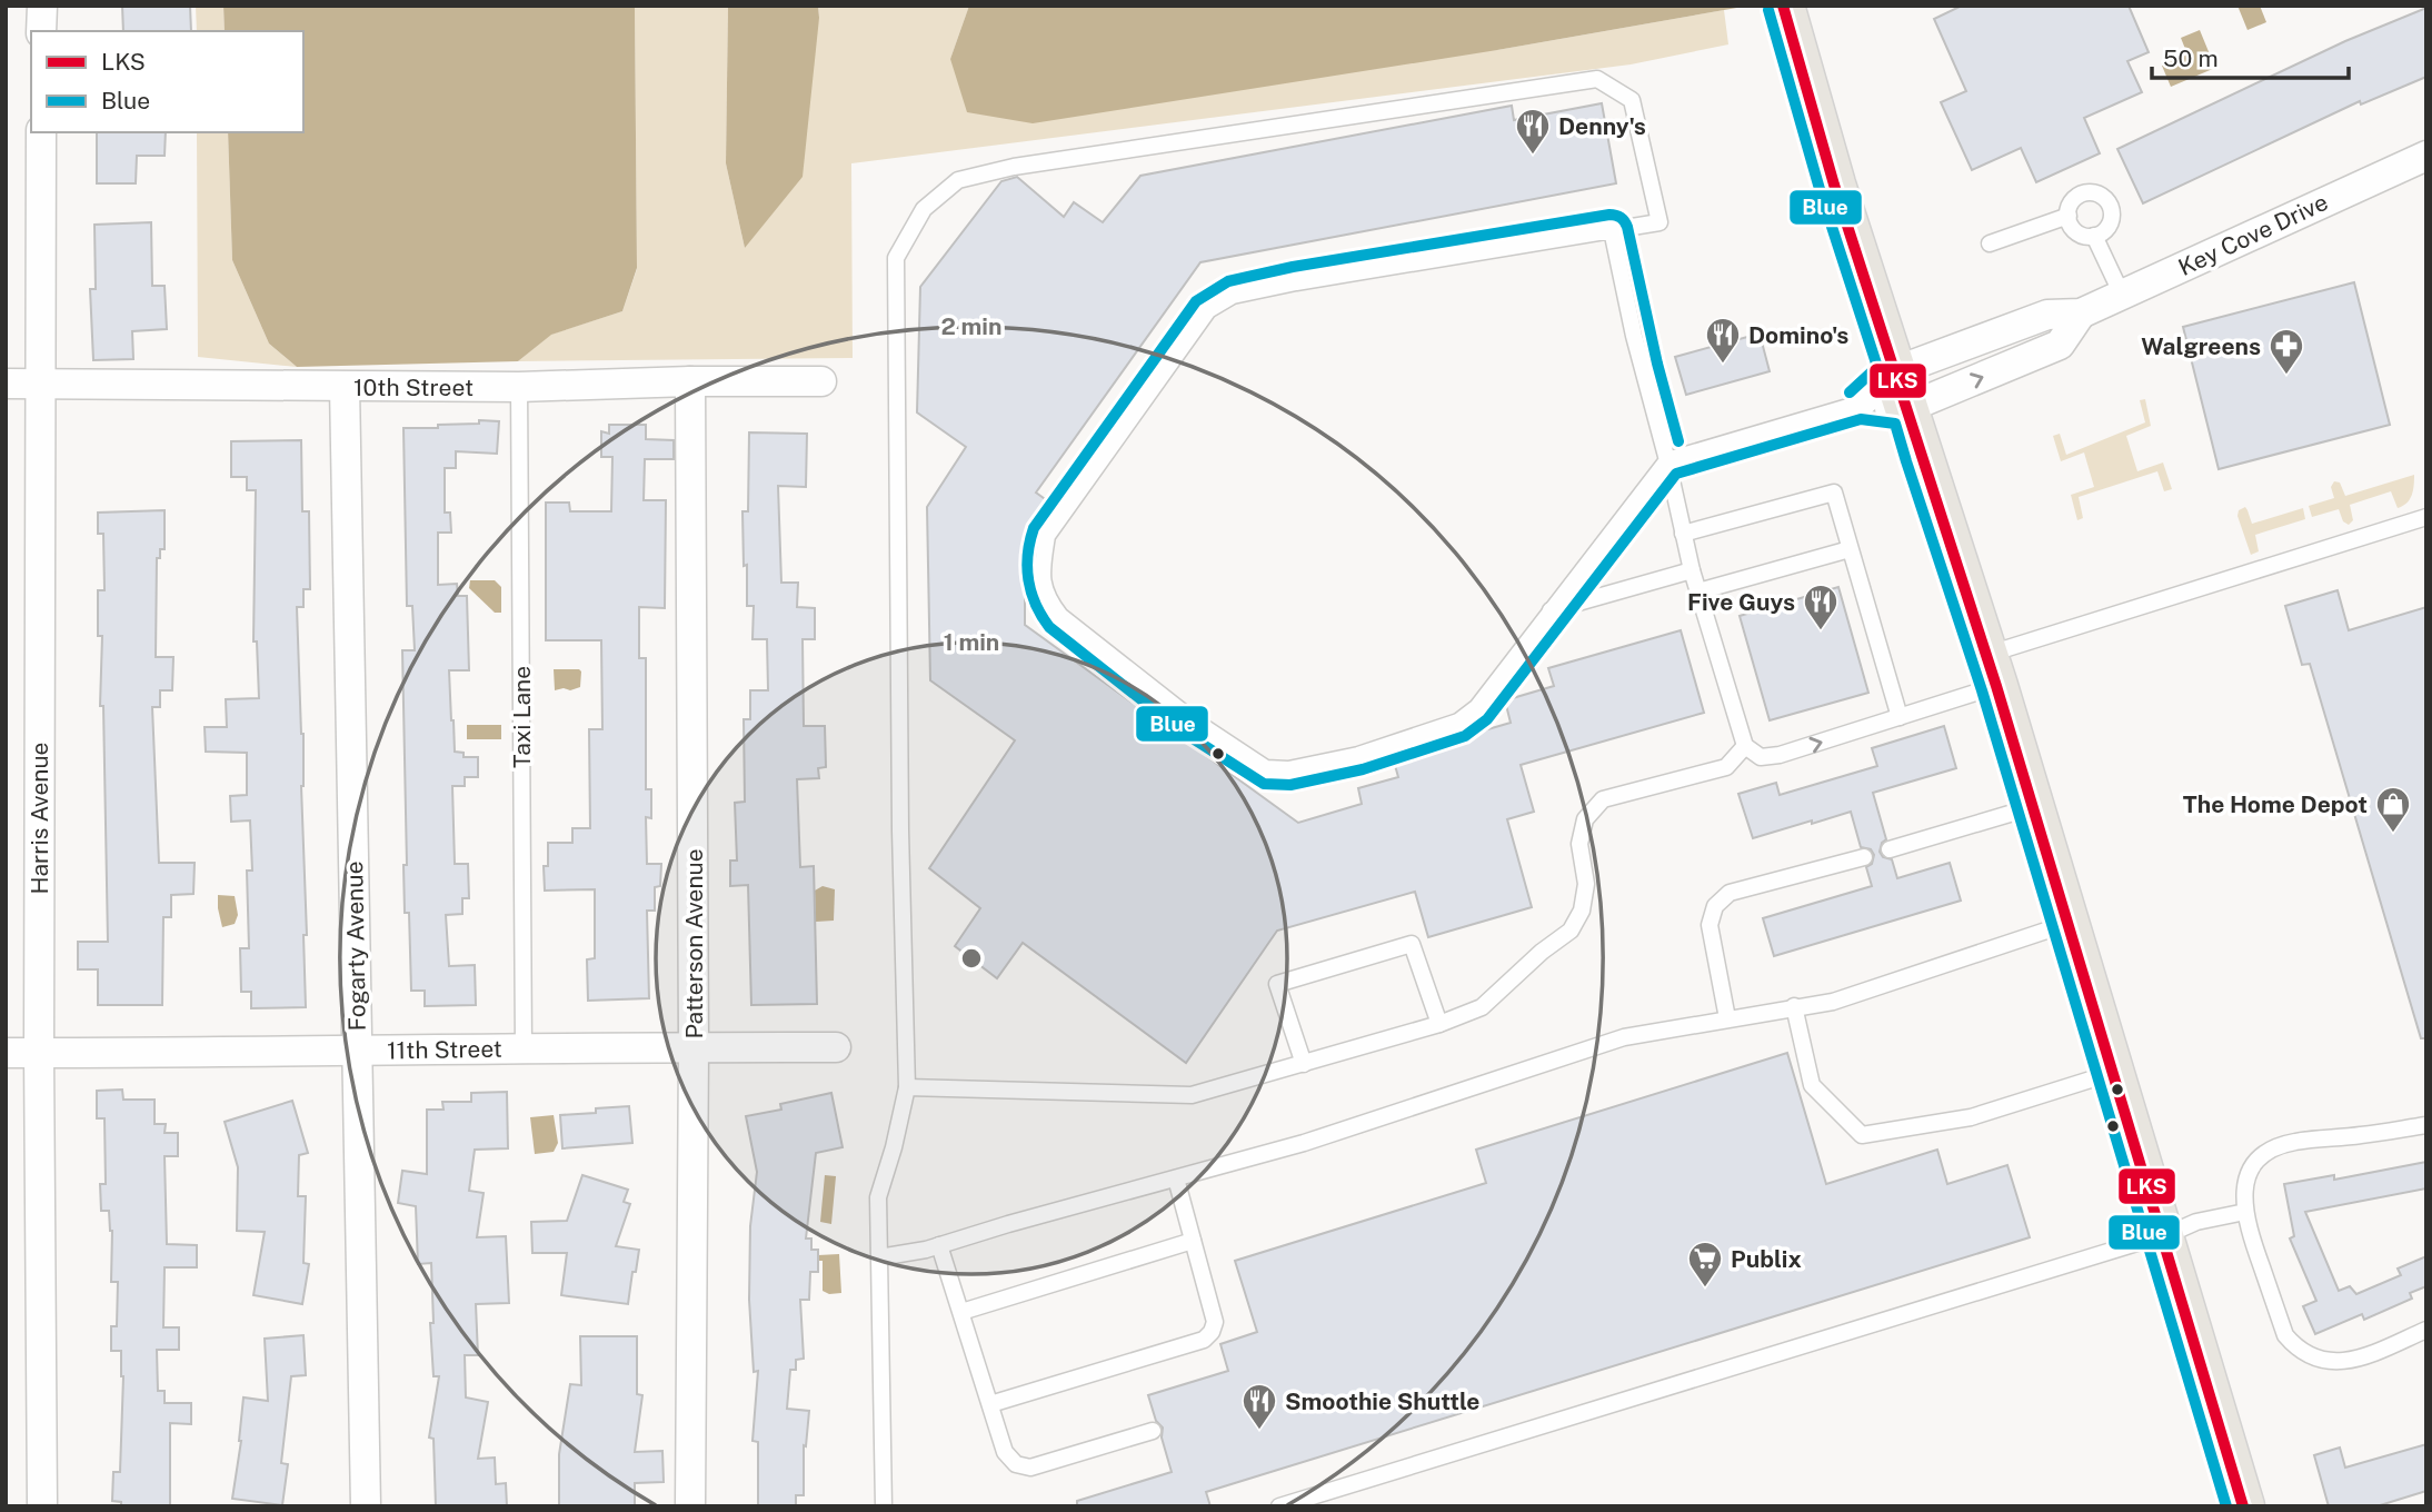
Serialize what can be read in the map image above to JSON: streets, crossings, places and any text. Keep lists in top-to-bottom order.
{
  "streets": {
    "street": [
      "Key Cove Drive",
      "10th Street",
      "Harris Avenue",
      "Patterson Avenue",
      "Fogarty Avenue",
      "11th Street"
    ],
    "lane": ["Taxi Lane"]
  },
  "crossings": [
    ["10th Street", "Taxi Lane"],
    ["10th Street", "Harris Avenue"],
    ["10th Street", "Patterson Avenue"],
    ["10th Street", "Fogarty Avenue"],
    ["Taxi Lane", "11th Street"],
    ["Harris Avenue", "11th Street"],
    ["Patterson Avenue", "11th Street"],
    ["Fogarty Avenue", "11th Street"]
  ],
  "places": {
    "restaurant": [
      "Denny's",
      "Domino's",
      "Five Guys",
      "Smoothie Shuttle"
    ],
    "pharmacy": ["Walgreens"],
    "shop": ["The Home Depot"],
    "supermarket": ["Publix"]
  },
  "lines": ["transit line LKS", "transit line Blue"],
  "legend": ["LKS", "Blue"],
  "scale_bar": "50 m",
  "rings": ["2 min", "1 min"]
}
